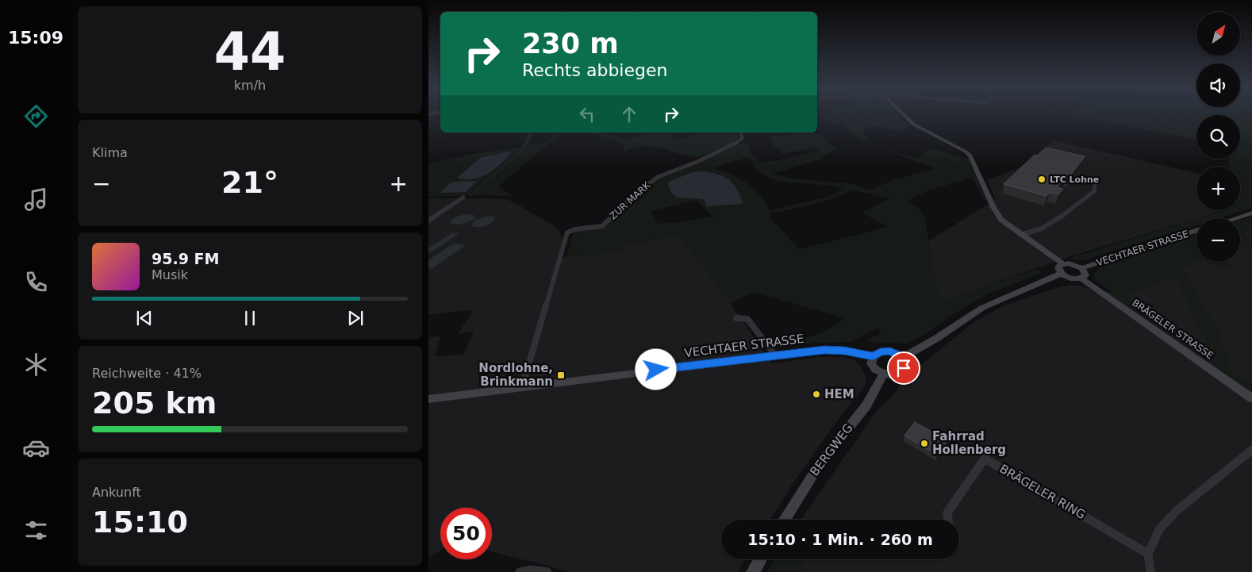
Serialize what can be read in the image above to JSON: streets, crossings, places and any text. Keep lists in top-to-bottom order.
{
  "streets": {
    "main road": ["VECHTAER STRASSE", "BRÄGELER STRASSE", "BERGWEG"],
    "street": ["ZUR MARK", "BRÄGELER RING"]
  },
  "crossings": [
    ["ZUR MARK", "VECHTAER STRASSE"],
    ["VECHTAER STRASSE", "BERGWEG"]
  ],
  "places": {
    "other": ["LTC Lohne", "HEM", "Fahrrad Hollenberg"],
    "transit": ["Nordlohne, Brinkmann"]
  },
  "north": "top right",
  "page": {
    "tabs": "15:09",
    "tile": [
      ["44", "km/h"],
      "Klima",
      ["Reichweite · 41%", "205 km"],
      ["Ankunft", "15:10"]
    ],
    "map_buttons": ["+", "−"],
    "turn": ["230 m", "Rechts abbiegen"],
    "heat": ["−", "21°", "+"],
    "song": ["95.9 FM", "Musik"],
    "limit": "50",
    "trip": "15:10 · 1 Min. · 260 m"
  }
}
